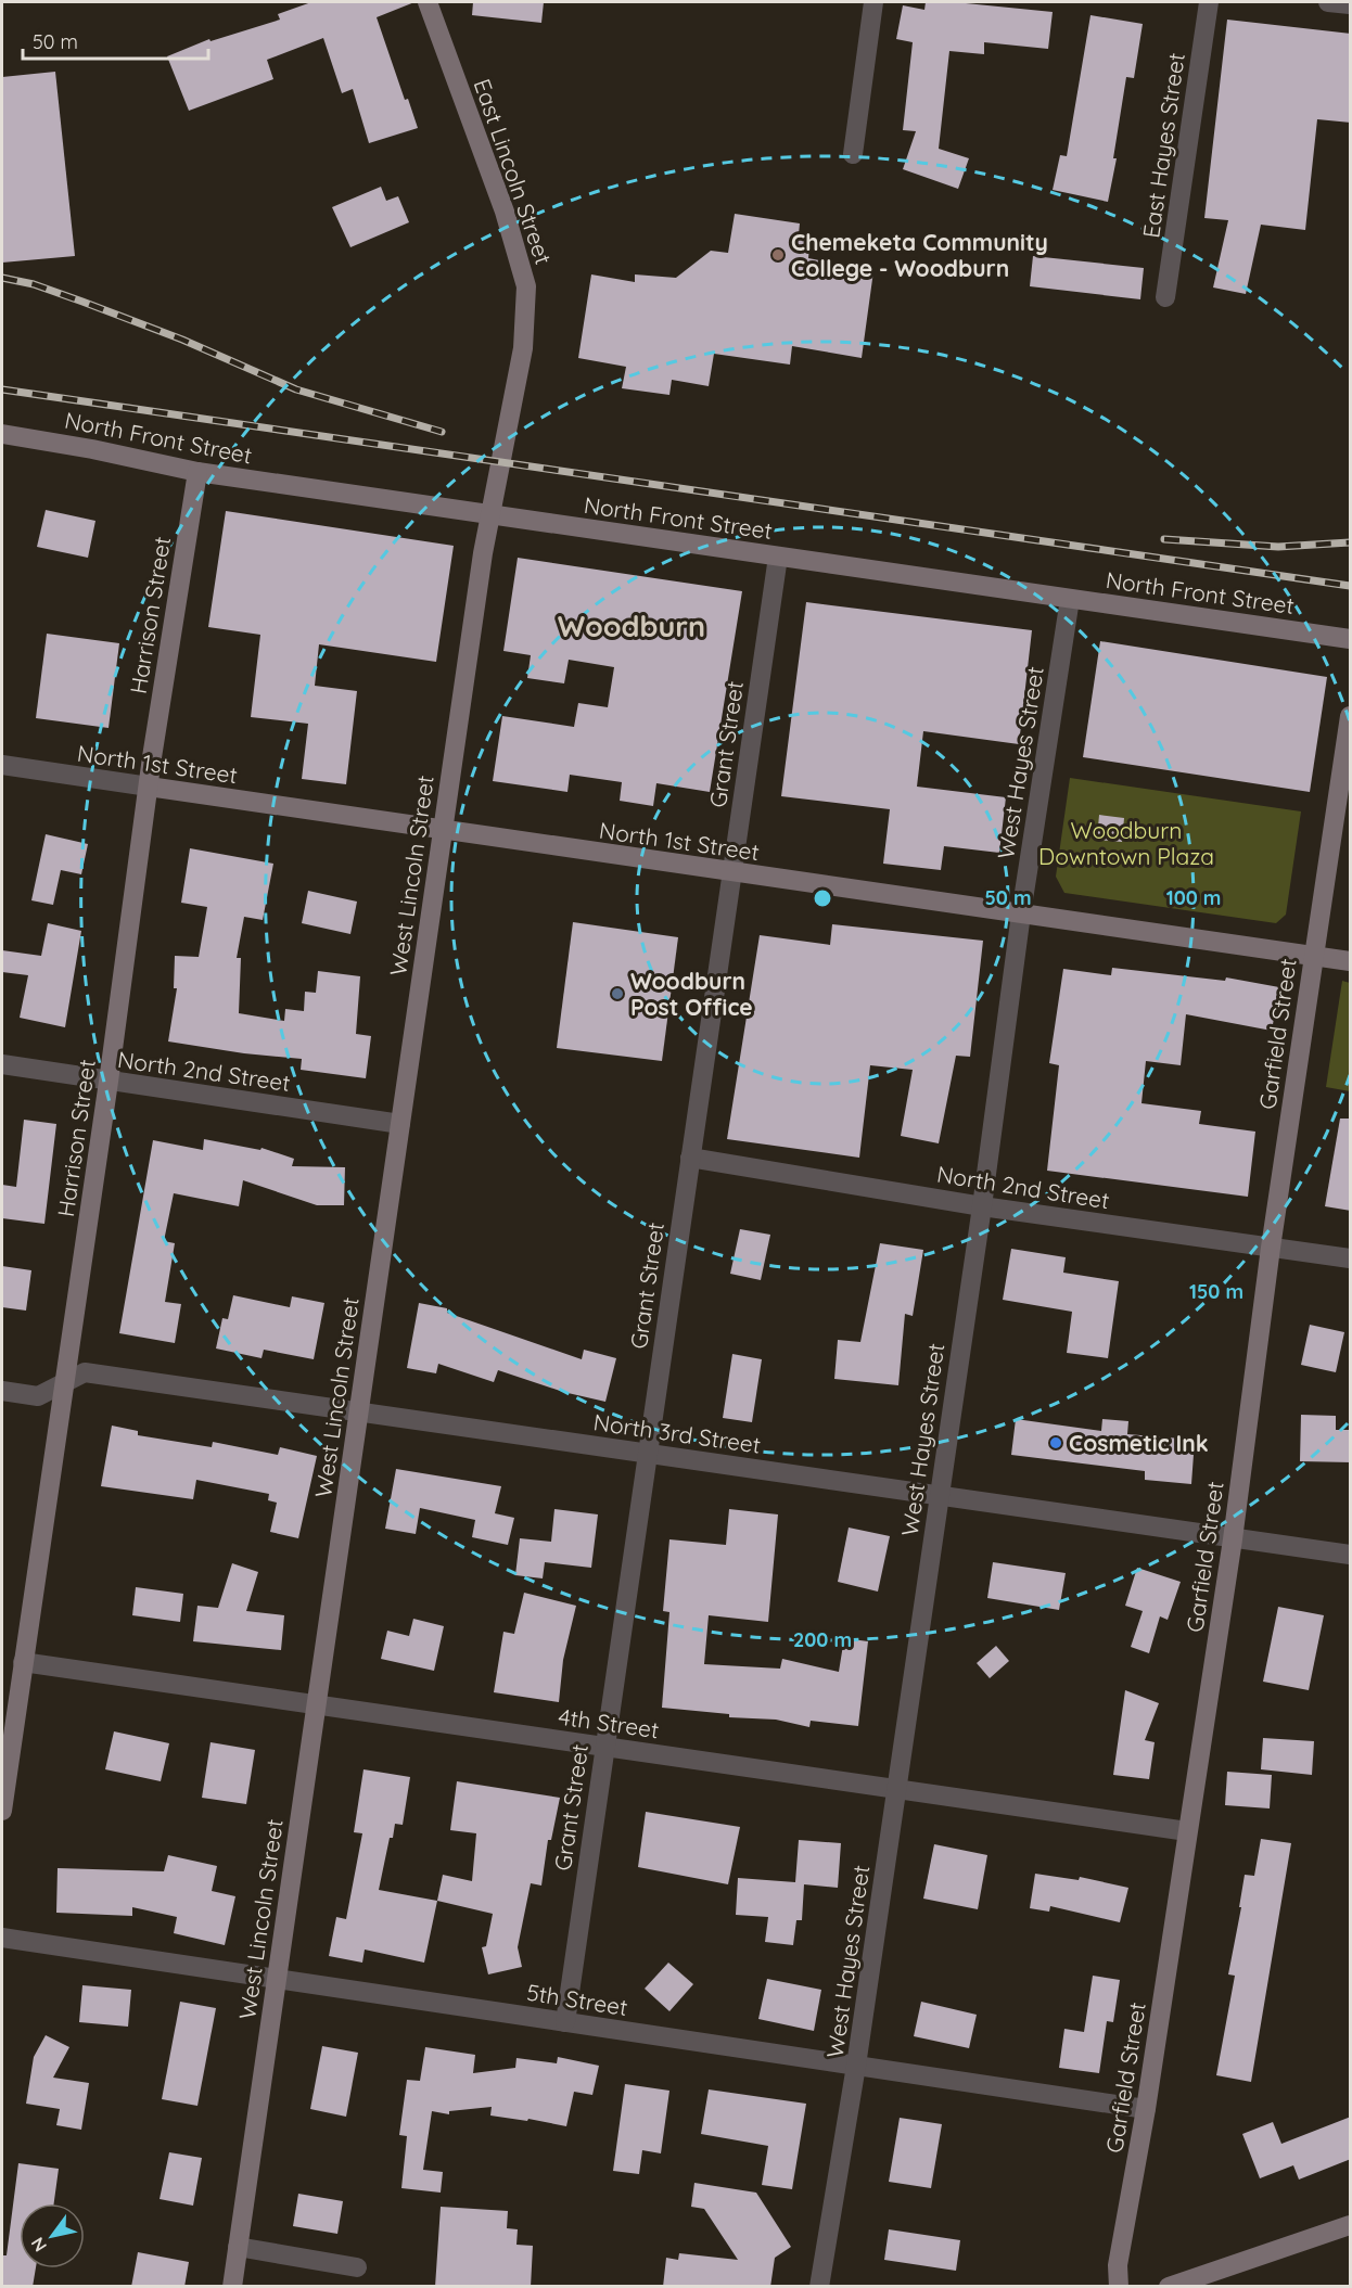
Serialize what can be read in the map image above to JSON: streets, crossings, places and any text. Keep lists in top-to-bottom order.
{
  "streets": {
    "street": [
      "East Hayes Street",
      "East Lincoln Street",
      "North Front Street",
      "Harrison Street",
      "Grant Street",
      "West Hayes Street",
      "North 1st Street",
      "West Lincoln Street",
      "Garfield Street",
      "North 2nd Street",
      "North 3rd Street",
      "4th Street",
      "5th Street"
    ]
  },
  "crossings": [
    ["East Lincoln Street", "North Front Street"],
    ["East Lincoln Street", "West Lincoln Street"],
    ["North Front Street", "Harrison Street"],
    ["North Front Street", "Grant Street"],
    ["North Front Street", "West Hayes Street"],
    ["North Front Street", "West Lincoln Street"],
    ["Harrison Street", "North 1st Street"],
    ["Harrison Street", "North 2nd Street"],
    ["Harrison Street", "North 3rd Street"],
    ["Harrison Street", "4th Street"],
    ["Grant Street", "North 1st Street"],
    ["Grant Street", "North 2nd Street"],
    ["Grant Street", "North 3rd Street"],
    ["Grant Street", "4th Street"],
    ["Grant Street", "5th Street"],
    ["West Hayes Street", "North 1st Street"],
    ["West Hayes Street", "North 2nd Street"],
    ["West Hayes Street", "North 3rd Street"],
    ["West Hayes Street", "4th Street"],
    ["West Hayes Street", "5th Street"],
    ["North 1st Street", "West Lincoln Street"],
    ["North 1st Street", "Garfield Street"],
    ["West Lincoln Street", "North 2nd Street"],
    ["West Lincoln Street", "North 3rd Street"],
    ["West Lincoln Street", "4th Street"],
    ["West Lincoln Street", "5th Street"],
    ["Garfield Street", "North 2nd Street"],
    ["Garfield Street", "North 3rd Street"],
    ["Garfield Street", "4th Street"],
    ["Garfield Street", "5th Street"]
  ],
  "districts": ["Woodburn"],
  "parks": ["Woodburn Downtown Plaza"],
  "places": ["Chemeketa Community College - Woodburn", "Woodburn Post Office", "Cosmetic Ink"],
  "scale_bar": "50 m",
  "north": "bottom left",
  "rings": [
    "50 m",
    "100 m",
    "150 m",
    "200 m"
  ]
}
